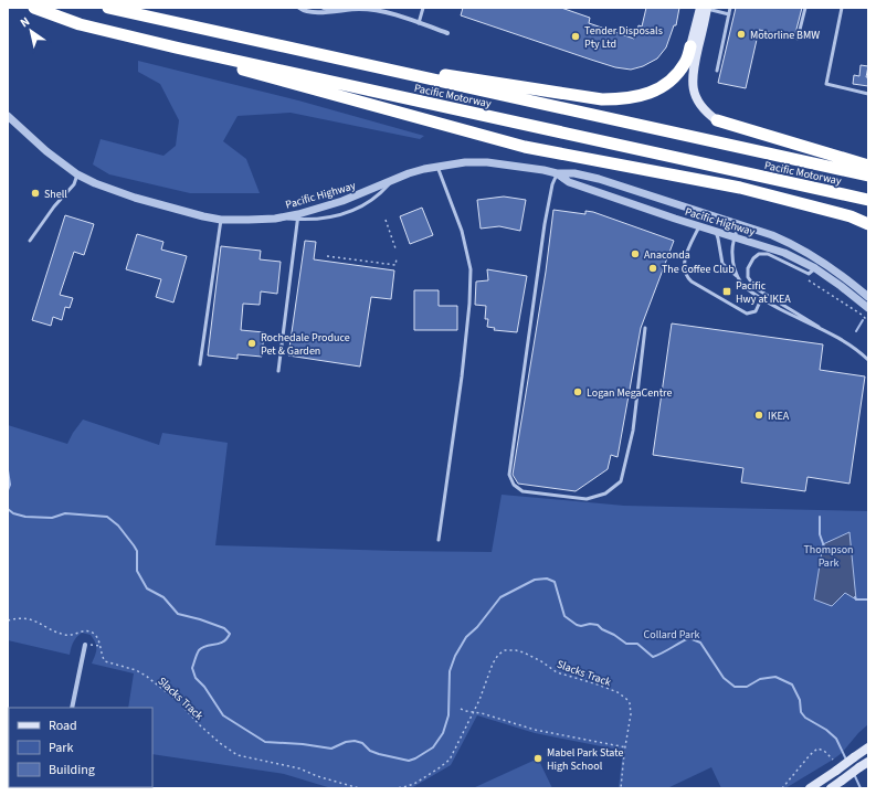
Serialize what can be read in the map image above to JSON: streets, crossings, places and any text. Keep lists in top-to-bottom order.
{
  "streets": {
    "highway": ["Pacific Motorway"],
    "street": ["Pacific Highway"],
    "path": ["Slacks Track"]
  },
  "parks": ["Thompson Park", "Collard Park"],
  "places": {
    "other": [
      "Motorline BMW",
      "Tender Disposals Pty Ltd",
      "Shell",
      "Anaconda",
      "The Coffee Club",
      "Rochedale Produce Pet & Garden",
      "Logan MegaCentre",
      "IKEA",
      "Mabel Park State High School"
    ],
    "transit": ["Pacific Hwy at IKEA"]
  },
  "legend": ["Road", "Park", "Building"],
  "north": "top left"
}
